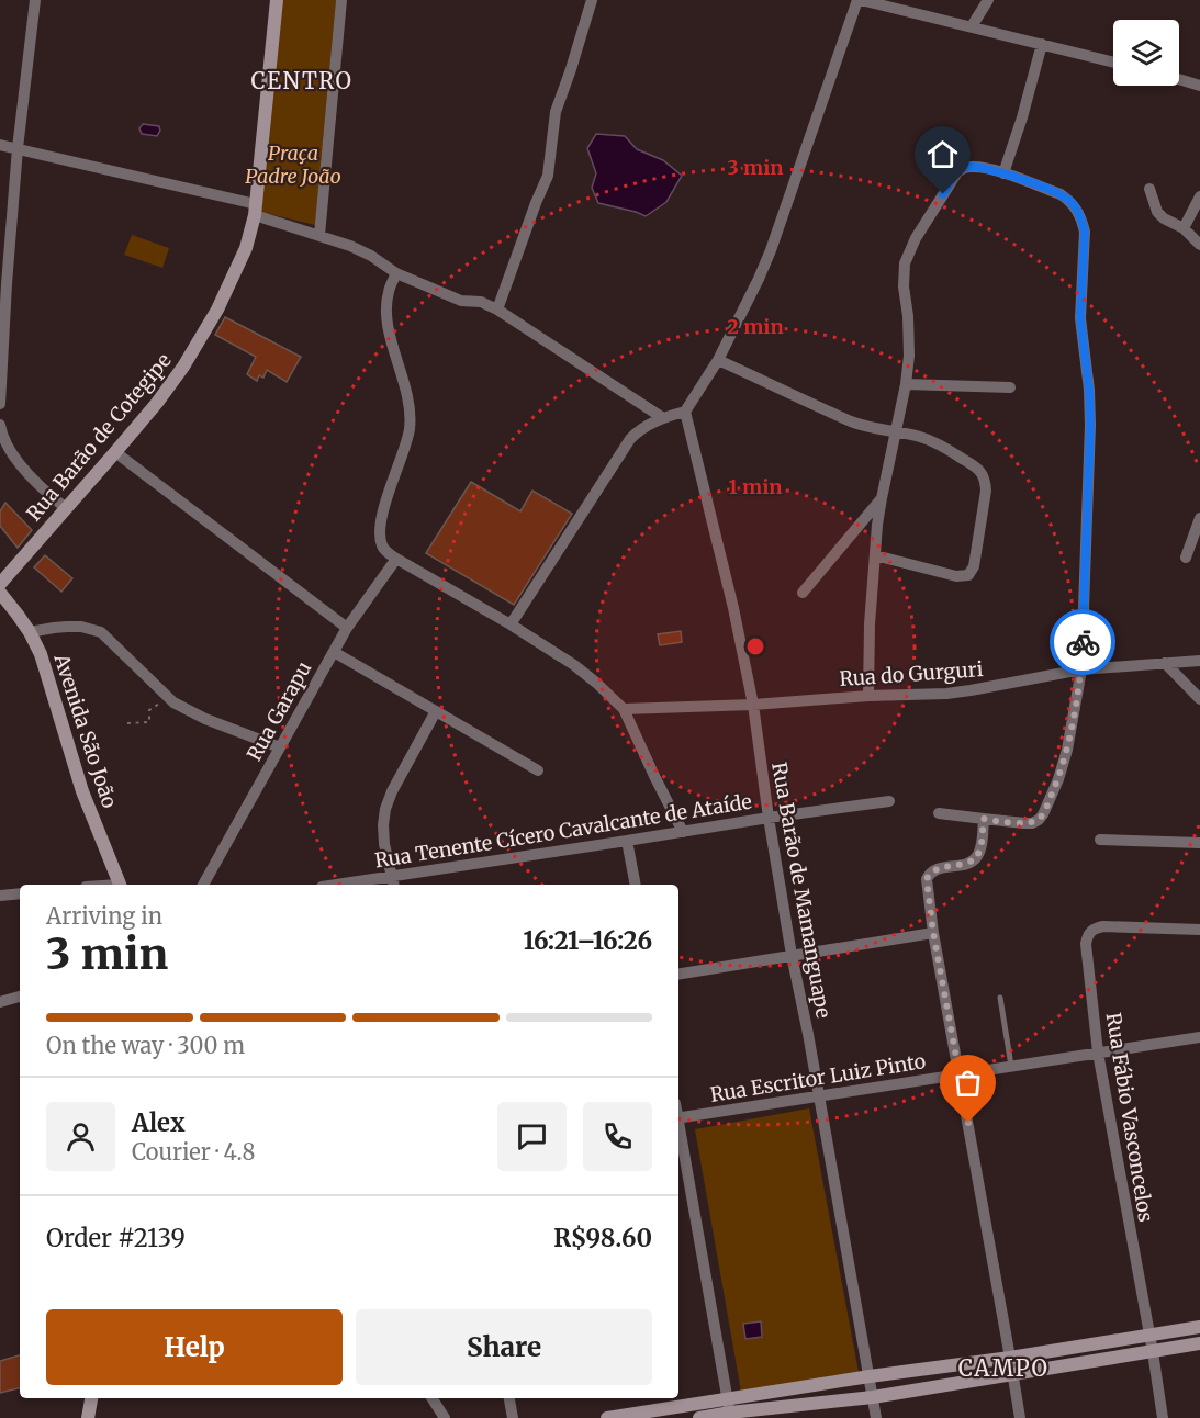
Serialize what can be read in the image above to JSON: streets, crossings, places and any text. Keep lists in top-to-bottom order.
{
  "streets": {
    "street": [
      "Rua Barão de Cotegipe",
      "Rua do Gurguri",
      "Rua Garapu",
      "Avenida São João",
      "Rua Tenente Cícero Cavalcante de Ataíde",
      "Rua Barão de Mamanguape",
      "Rua Escritor Luiz Pinto",
      "Rua Fábio Vasconcelos"
    ]
  },
  "crossings": [
    ["Rua do Gurguri", "Rua Barão de Mamanguape"],
    ["Rua Tenente Cícero Cavalcante de Ataíde", "Rua Barão de Mamanguape"],
    ["Rua Barão de Mamanguape", "Rua Escritor Luiz Pinto"],
    ["Rua Escritor Luiz Pinto", "Rua Fábio Vasconcelos"]
  ],
  "districts": ["CENTRO", "CAMPO"],
  "parks": ["Praça Padre João"],
  "page": {
    "heading": ["3 min", "Arriving in", "16:21–16:26"],
    "panel": [
      "Alex",
      "Courier · 4.8",
      "Order #2139",
      "R$98.60"
    ],
    "bar": "On the way · 300 m",
    "buttons": ["Help", "Share"]
  },
  "rings": ["3 min", "2 min", "1 min"]
}
